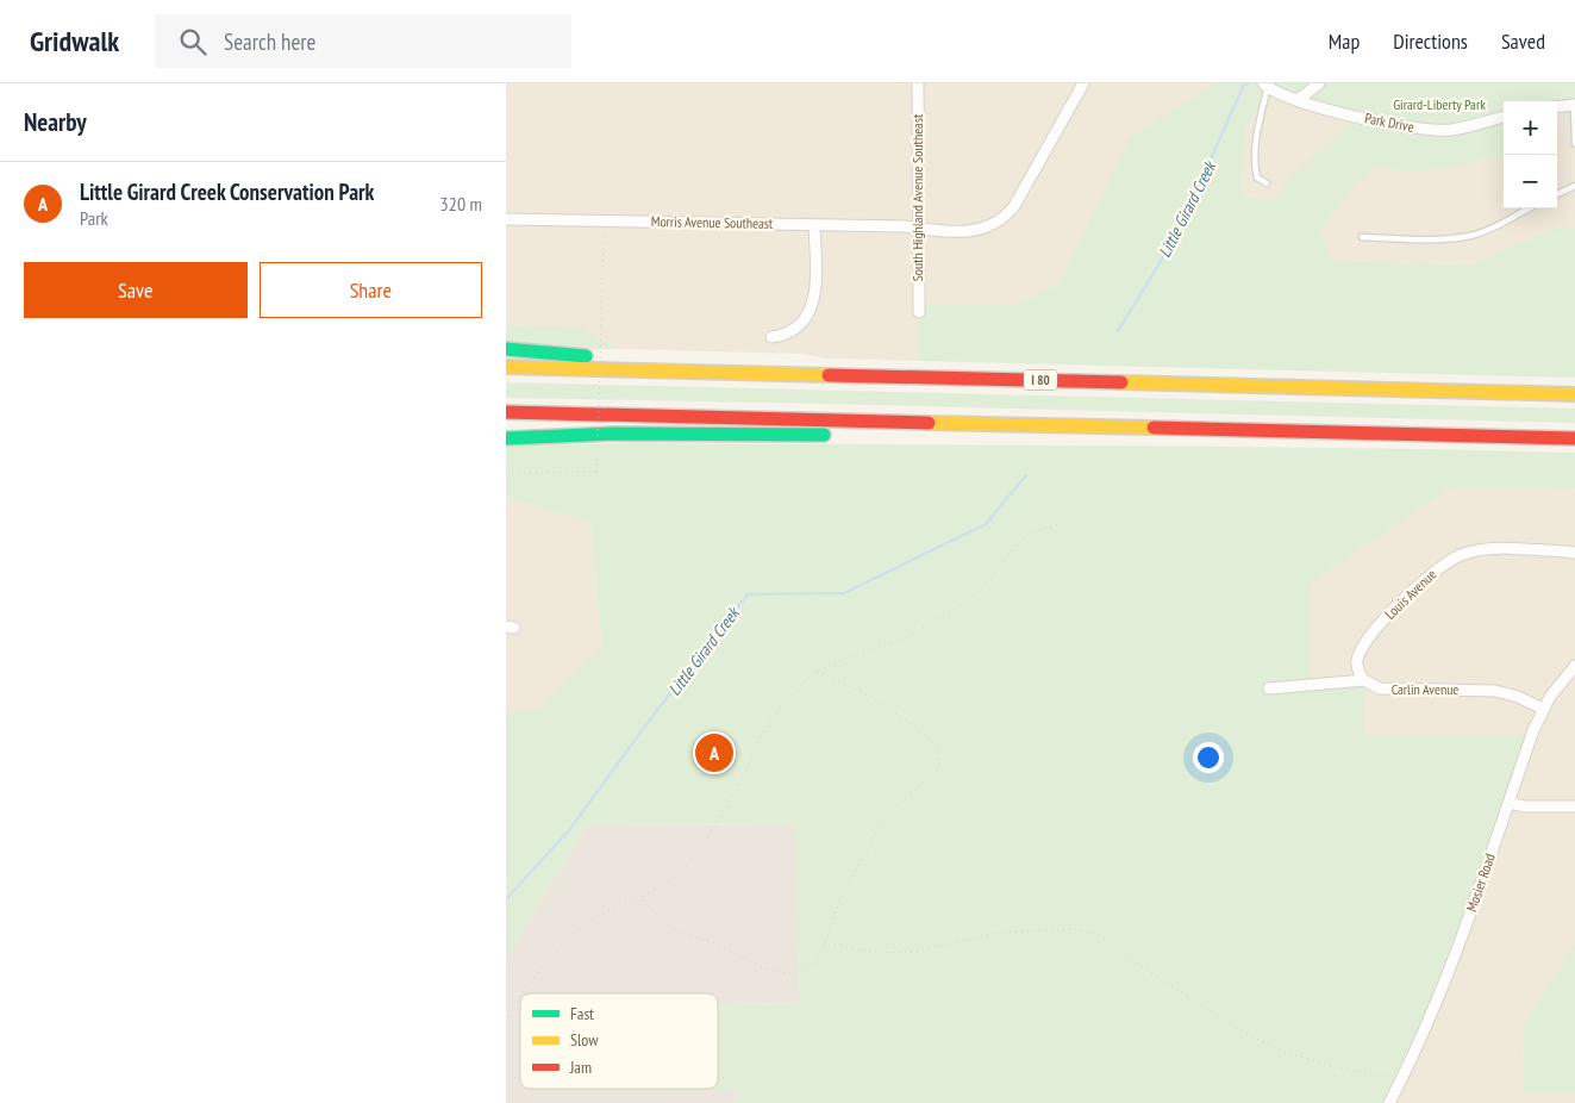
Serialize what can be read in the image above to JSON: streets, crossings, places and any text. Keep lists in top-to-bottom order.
{
  "streets": {
    "highway": ["I 80"],
    "street": [
      "Park Drive",
      "South Highland Avenue Southeast",
      "Morris Avenue Southeast",
      "Louis Avenue",
      "Carlin Avenue",
      "Mosier Road"
    ]
  },
  "crossings": [
    ["South Highland Avenue Southeast", "Morris Avenue Southeast"],
    ["Louis Avenue", "Carlin Avenue"],
    ["Carlin Avenue", "Mosier Road"]
  ],
  "water": ["Little Girard Creek"],
  "parks": ["Girard-Liberty Park"],
  "legend": ["Fast", "Slow", "Jam"],
  "page": {
    "header": "Gridwalk",
    "search": "Search here",
    "nav": ["Map", "Directions", "Saved"],
    "heading": "Nearby",
    "map_buttons": ["+", "−"],
    "list": [
      {
        "mark": "A",
        "name": "Little Girard Creek Conservation Park",
        "note": "Park",
        "value": "320 m"
      }
    ],
    "buttons": ["Save", "Share"],
    "pins": "A"
  }
}
